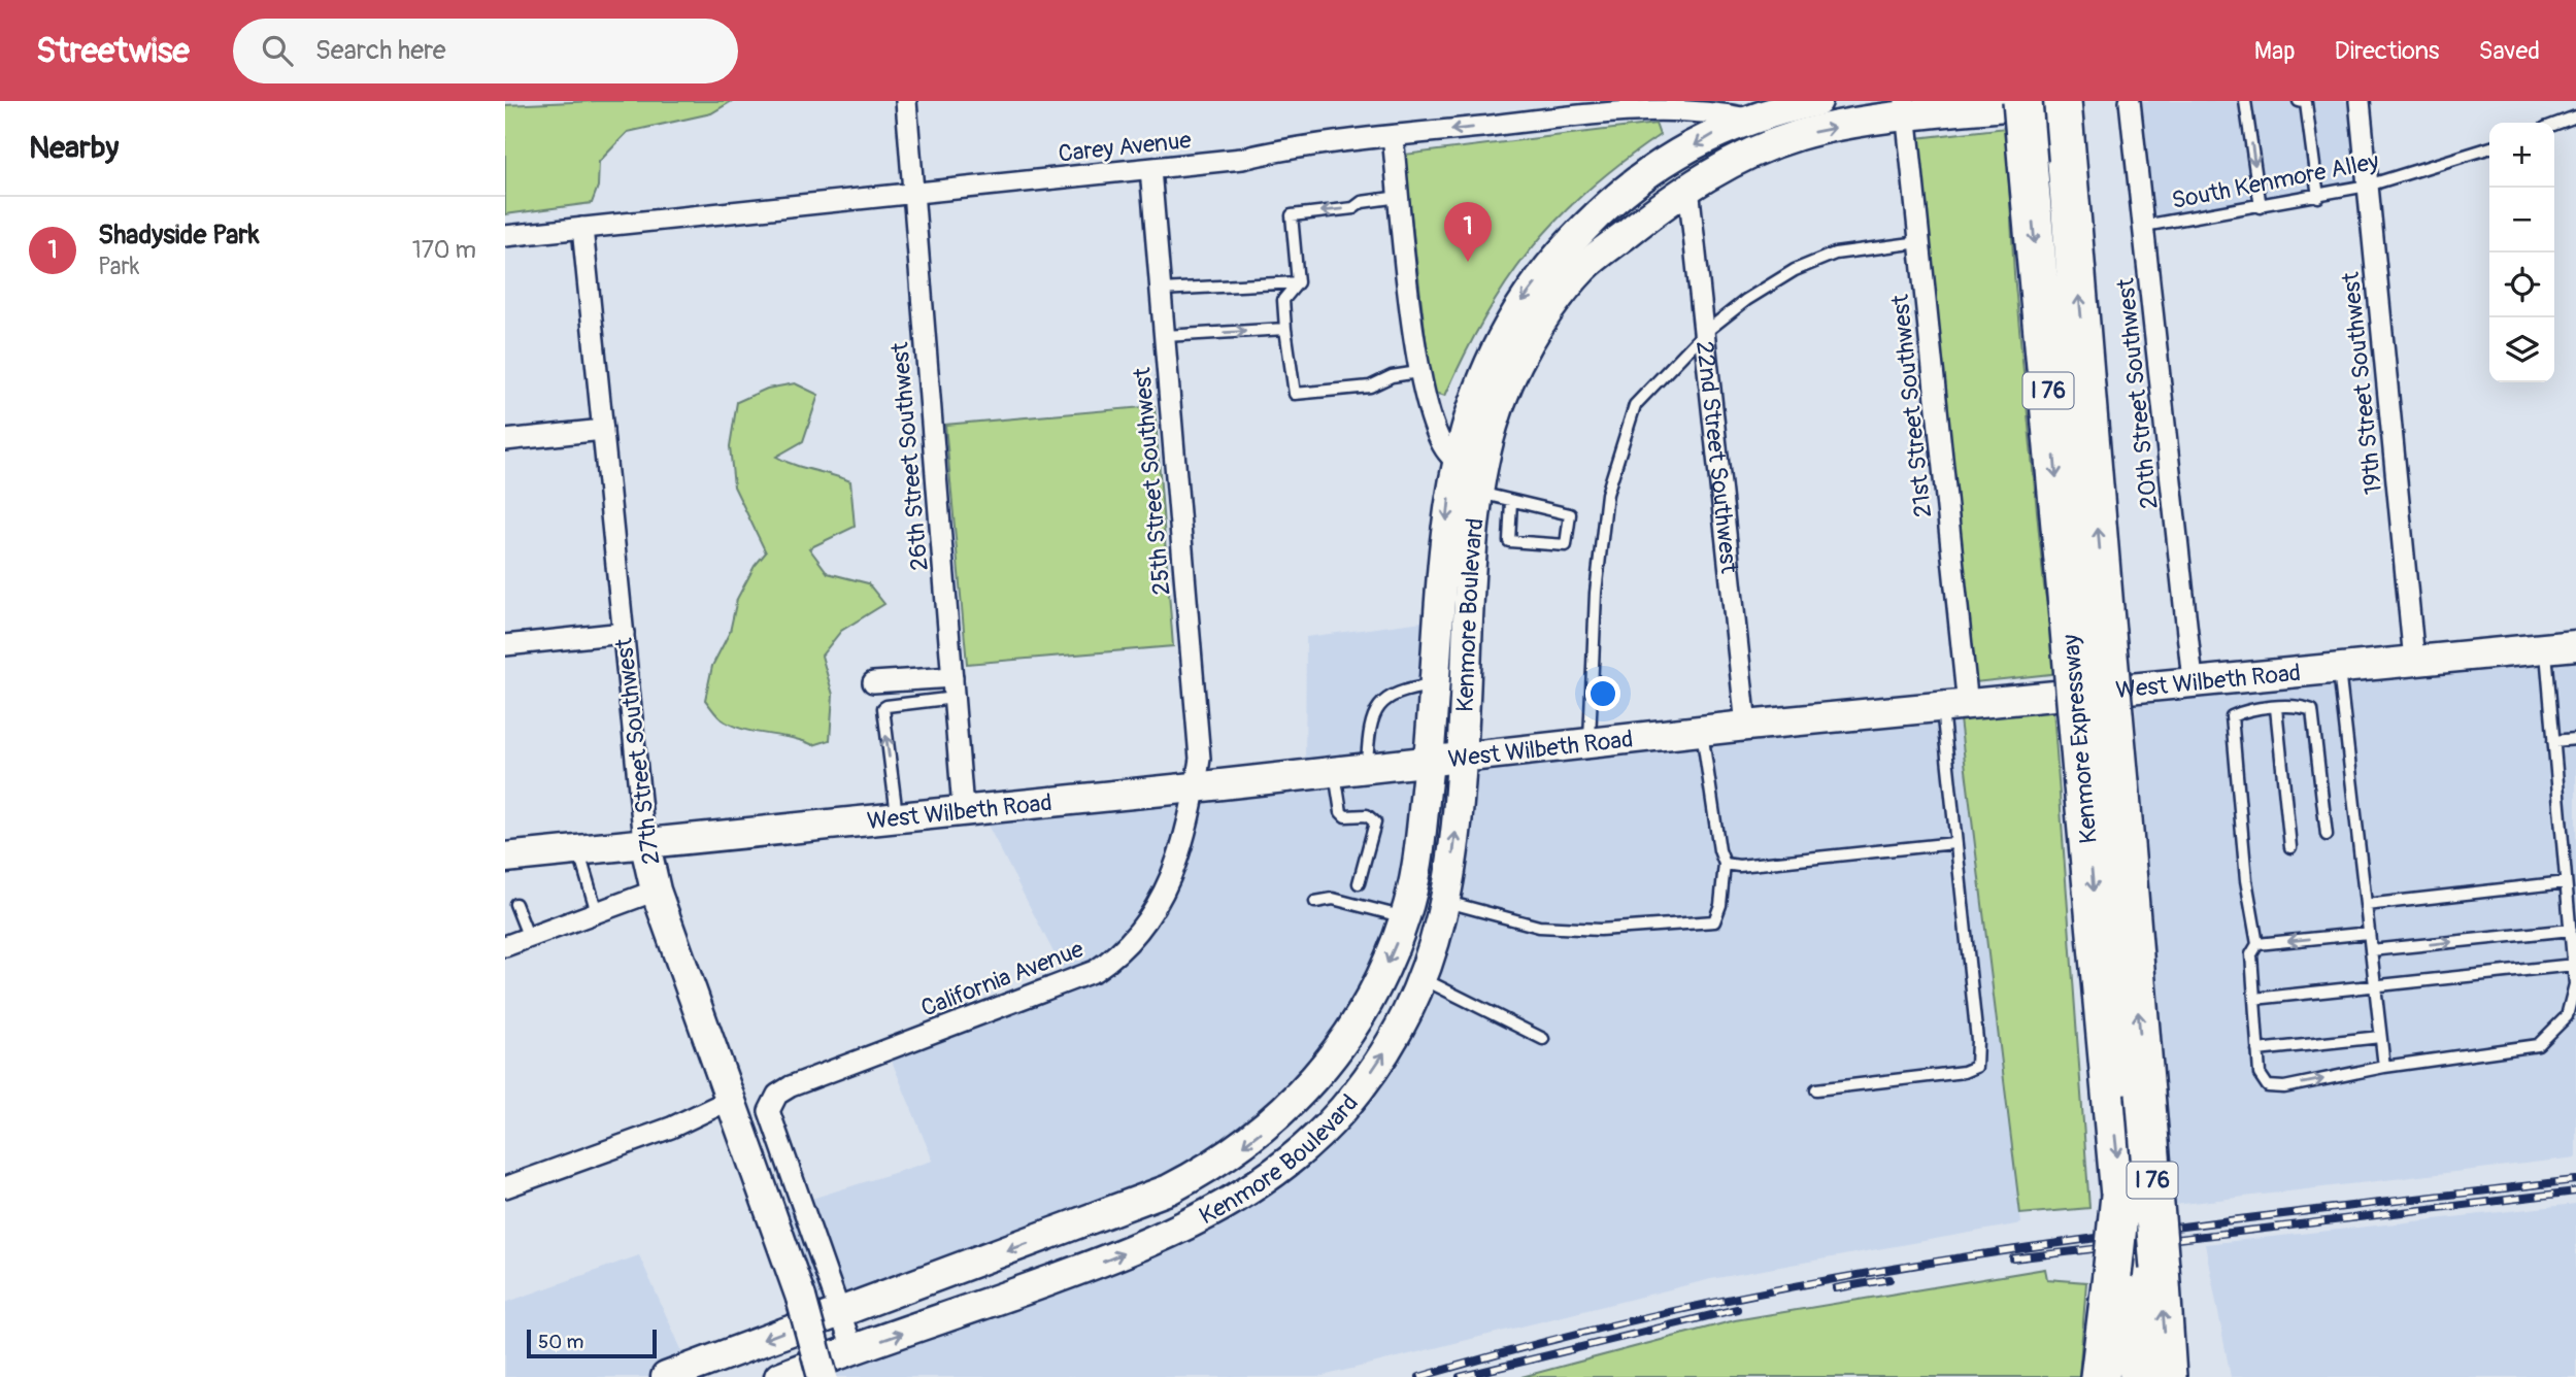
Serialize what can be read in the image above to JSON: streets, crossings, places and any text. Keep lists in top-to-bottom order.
{
  "streets": {
    "highway": ["I 76", "Kenmore Expressway"],
    "main road": ["Kenmore Boulevard", "West Wilbeth Road", "27th Street Southwest"],
    "street": [
      "Carey Avenue",
      "19th Street Southwest",
      "20th Street Southwest",
      "21st Street Southwest",
      "26th Street Southwest",
      "22nd Street Southwest",
      "25th Street Southwest",
      "California Avenue"
    ],
    "lane": ["South Kenmore Alley"]
  },
  "crossings": [
    ["Carey Avenue", "26th Street Southwest"],
    ["Carey Avenue", "25th Street Southwest"],
    ["Carey Avenue", "Kenmore Boulevard"],
    ["Carey Avenue", "27th Street Southwest"],
    ["South Kenmore Alley", "19th Street Southwest"],
    ["South Kenmore Alley", "20th Street Southwest"],
    ["19th Street Southwest", "West Wilbeth Road"],
    ["20th Street Southwest", "West Wilbeth Road"],
    ["21st Street Southwest", "Kenmore Boulevard"],
    ["21st Street Southwest", "West Wilbeth Road"],
    ["26th Street Southwest", "West Wilbeth Road"],
    ["22nd Street Southwest", "Kenmore Boulevard"],
    ["22nd Street Southwest", "West Wilbeth Road"],
    ["25th Street Southwest", "West Wilbeth Road"],
    ["25th Street Southwest", "California Avenue"],
    ["Kenmore Boulevard", "West Wilbeth Road"],
    ["Kenmore Boulevard", "Kenmore Expressway"],
    ["Kenmore Boulevard", "California Avenue"],
    ["West Wilbeth Road", "27th Street Southwest"],
    ["West Wilbeth Road", "California Avenue"]
  ],
  "scale_bar": "50 m",
  "page": {
    "header": "Streetwise",
    "search": "Search here",
    "nav": ["Map", "Directions", "Saved"],
    "heading": "Nearby",
    "map_buttons": ["+", "−"],
    "list": [
      {
        "mark": "1",
        "name": "Shadyside Park",
        "note": "Park",
        "value": "170 m"
      }
    ],
    "pins": "1",
    "scale": "50 m"
  }
}
